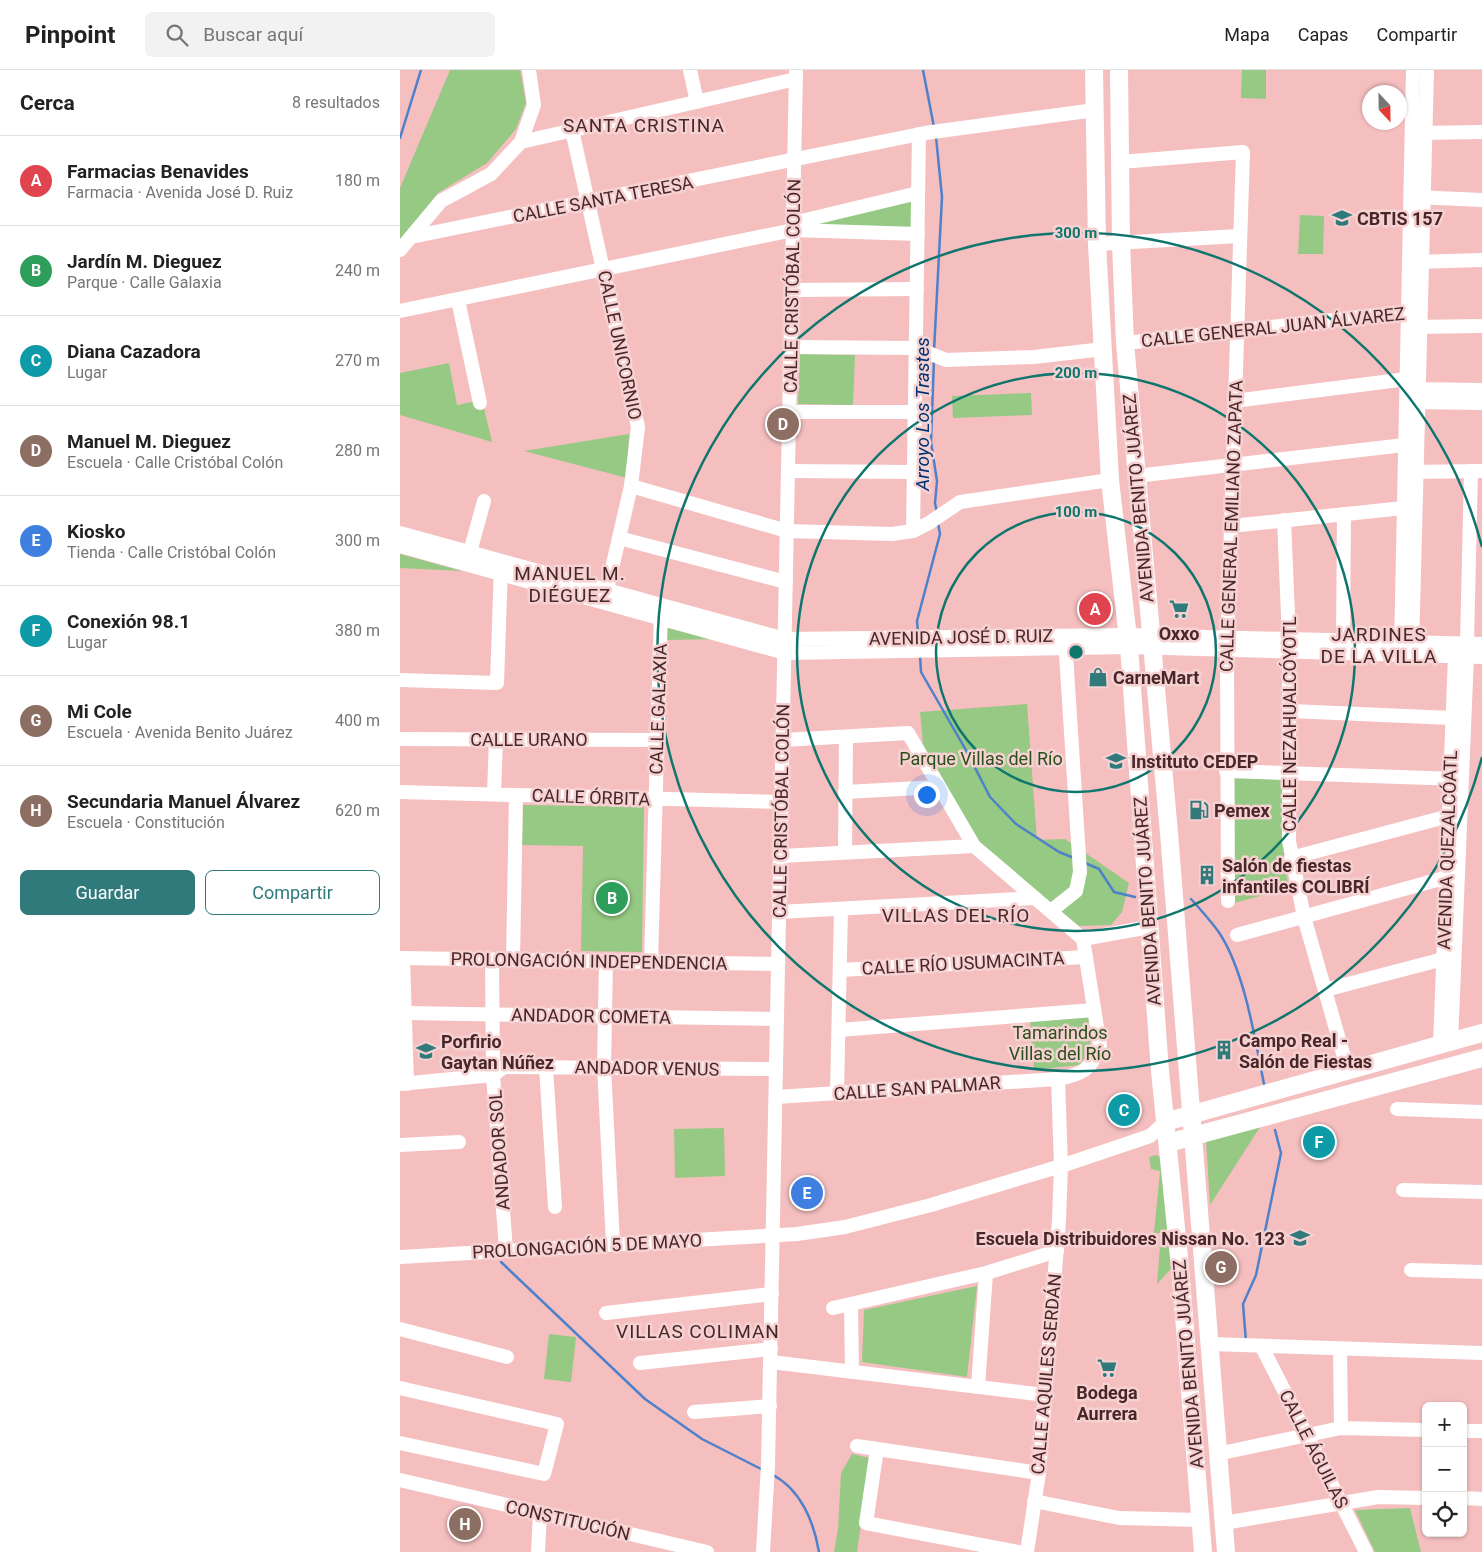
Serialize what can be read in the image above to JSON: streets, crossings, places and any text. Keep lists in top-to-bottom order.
{
  "streets": {
    "main road": ["AVENIDA BENITO JUÁREZ"],
    "street": [
      "CALLE SANTA TERESA",
      "CALLE CRISTÓBAL COLÓN",
      "CALLE GENERAL JUAN ÁLVAREZ",
      "CALLE UNICORNIO",
      "CALLE GENERAL EMILIANO ZAPATA",
      "AVENIDA JOSÉ D. RUIZ",
      "CALLE GALAXIA",
      "CALLE NEZAHUALCÓYOTL",
      "CALLE URANO",
      "CALLE ÓRBITA",
      "AVENIDA QUEZALCÓATL",
      "PROLONGACIÓN INDEPENDENCIA",
      "CALLE RÍO USUMACINTA",
      "ANDADOR COMETA",
      "ANDADOR VENUS",
      "CALLE SAN PALMAR",
      "ANDADOR SOL",
      "PROLONGACIÓN 5 DE MAYO",
      "CALLE AQUILES SERDÁN",
      "CALLE ÁGUILAS",
      "CONSTITUCIÓN"
    ]
  },
  "crossings": [
    ["CALLE SANTA TERESA", "CALLE CRISTÓBAL COLÓN"],
    ["CALLE SANTA TERESA", "CALLE UNICORNIO"],
    ["CALLE SANTA TERESA", "AVENIDA BENITO JUÁREZ"],
    ["CALLE CRISTÓBAL COLÓN", "AVENIDA JOSÉ D. RUIZ"],
    ["CALLE CRISTÓBAL COLÓN", "CALLE ÓRBITA"],
    ["CALLE CRISTÓBAL COLÓN", "PROLONGACIÓN INDEPENDENCIA"],
    ["CALLE CRISTÓBAL COLÓN", "ANDADOR COMETA"],
    ["CALLE CRISTÓBAL COLÓN", "ANDADOR VENUS"],
    ["CALLE CRISTÓBAL COLÓN", "CALLE SAN PALMAR"],
    ["CALLE CRISTÓBAL COLÓN", "PROLONGACIÓN 5 DE MAYO"],
    ["CALLE GENERAL JUAN ÁLVAREZ", "AVENIDA BENITO JUÁREZ"],
    ["CALLE GENERAL JUAN ÁLVAREZ", "CALLE GENERAL EMILIANO ZAPATA"],
    ["AVENIDA BENITO JUÁREZ", "CALLE GENERAL EMILIANO ZAPATA"],
    ["AVENIDA BENITO JUÁREZ", "AVENIDA JOSÉ D. RUIZ"],
    ["AVENIDA BENITO JUÁREZ", "CALLE RÍO USUMACINTA"],
    ["CALLE GENERAL EMILIANO ZAPATA", "AVENIDA JOSÉ D. RUIZ"],
    ["AVENIDA JOSÉ D. RUIZ", "CALLE GALAXIA"],
    ["AVENIDA JOSÉ D. RUIZ", "CALLE NEZAHUALCÓYOTL"],
    ["AVENIDA JOSÉ D. RUIZ", "AVENIDA QUEZALCÓATL"],
    ["CALLE GALAXIA", "CALLE URANO"],
    ["CALLE GALAXIA", "CALLE ÓRBITA"],
    ["CALLE GALAXIA", "PROLONGACIÓN INDEPENDENCIA"],
    ["PROLONGACIÓN INDEPENDENCIA", "ANDADOR SOL"],
    ["CALLE RÍO USUMACINTA", "CALLE SAN PALMAR"],
    ["ANDADOR COMETA", "ANDADOR SOL"],
    ["ANDADOR VENUS", "ANDADOR SOL"],
    ["CALLE SAN PALMAR", "CALLE AQUILES SERDÁN"],
    ["ANDADOR SOL", "PROLONGACIÓN 5 DE MAYO"],
    ["PROLONGACIÓN 5 DE MAYO", "CALLE AQUILES SERDÁN"]
  ],
  "districts": [
    "SANTA CRISTINA",
    "MANUEL M. DIÉGUEZ",
    "JARDINES DE LA VILLA",
    "VILLAS DEL RÍO",
    "VILLAS COLIMAN"
  ],
  "water": ["Arroyo Los Trastes"],
  "parks": ["Parque Villas del Río", "Tamarindos Villas del Río"],
  "places": {
    "school or university": [
      "CBTIS 157",
      "Instituto CEDEP",
      "Porfirio Gaytan Núñez",
      "Escuela Distribuidores Nissan No. 123"
    ],
    "supermarket": ["Oxxo", "Bodega Aurrera"],
    "shop": ["CarneMart"],
    "fuel station": ["Pemex"],
    "building": ["Salón de fiestas infantiles COLIBRÍ", "Campo Real - Salón de Fiestas"]
  },
  "north": "bottom",
  "page": {
    "header": "Pinpoint",
    "search": "Buscar aquí",
    "nav": ["Mapa", "Capas", "Compartir"],
    "heading": ["Cerca", "8 resultados"],
    "list": [
      {
        "mark": "A",
        "name": "Farmacias Benavides",
        "note": "Farmacia · Avenida José D. Ruiz",
        "value": "180 m"
      },
      {
        "mark": "B",
        "name": "Jardín M. Dieguez",
        "note": "Parque · Calle Galaxia",
        "value": "240 m"
      },
      {
        "mark": "C",
        "name": "Diana Cazadora",
        "note": "Lugar",
        "value": "270 m"
      },
      {
        "mark": "D",
        "name": "Manuel M. Dieguez",
        "note": "Escuela · Calle Cristóbal Colón",
        "value": "280 m"
      },
      {
        "mark": "E",
        "name": "Kiosko",
        "note": "Tienda · Calle Cristóbal Colón",
        "value": "300 m"
      },
      {
        "mark": "F",
        "name": "Conexión 98.1",
        "note": "Lugar",
        "value": "380 m"
      },
      {
        "mark": "G",
        "name": "Mi Cole",
        "note": "Escuela · Avenida Benito Juárez",
        "value": "400 m"
      },
      {
        "mark": "H",
        "name": "Secundaria Manuel Álvarez",
        "note": "Escuela · Constitución",
        "value": "620 m"
      }
    ],
    "pins": [
      "D",
      "A",
      "B",
      "C",
      "F",
      "E",
      "G",
      "H"
    ],
    "buttons": ["Guardar", "Compartir"],
    "map_buttons": ["+", "−"]
  },
  "rings": ["300 m", "200 m", "100 m"]
}
